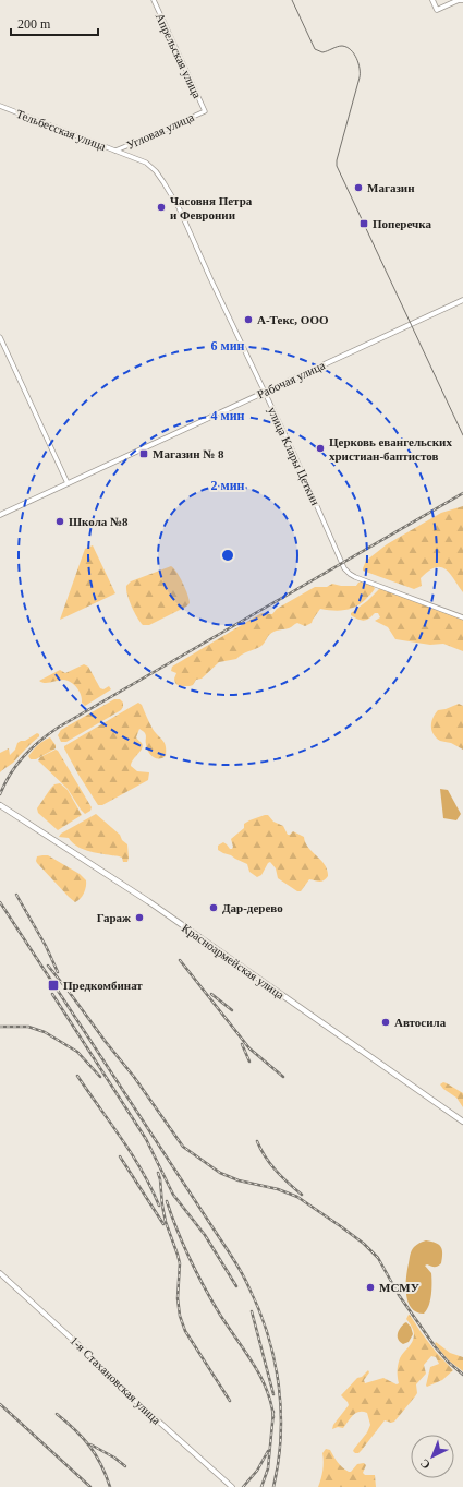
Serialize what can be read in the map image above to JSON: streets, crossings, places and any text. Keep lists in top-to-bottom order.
{
  "streets": {
    "main road": ["Рабочая улица", "Красноармейская улица", "1-я Стахановская улица"],
    "street": [
      "Апрельская улица",
      "Тельбесская улица",
      "Угловая улица",
      "улица Клары Цеткин"
    ]
  },
  "crossings": [
    ["Апрельская улица", "Угловая улица"],
    ["Тельбесская улица", "Угловая улица"],
    ["Тельбесская улица", "улица Клары Цеткин"],
    ["Рабочая улица", "улица Клары Цеткин"]
  ],
  "places": {
    "other": [
      "Магазин",
      "Часовня Петра и Февронии",
      "А-Текс, ООО",
      "Церковь евангельских христиан-баптистов",
      "Школа №8",
      "Дар-дерево",
      "Гараж",
      "Автосила",
      "МСМУ"
    ],
    "transit": ["Поперечка", "Магазин № 8", "Предкомбинат"]
  },
  "scale_bar": "200 m",
  "north": "bottom left",
  "rings": ["6 мин", "4 мин", "2 мин"]
}
